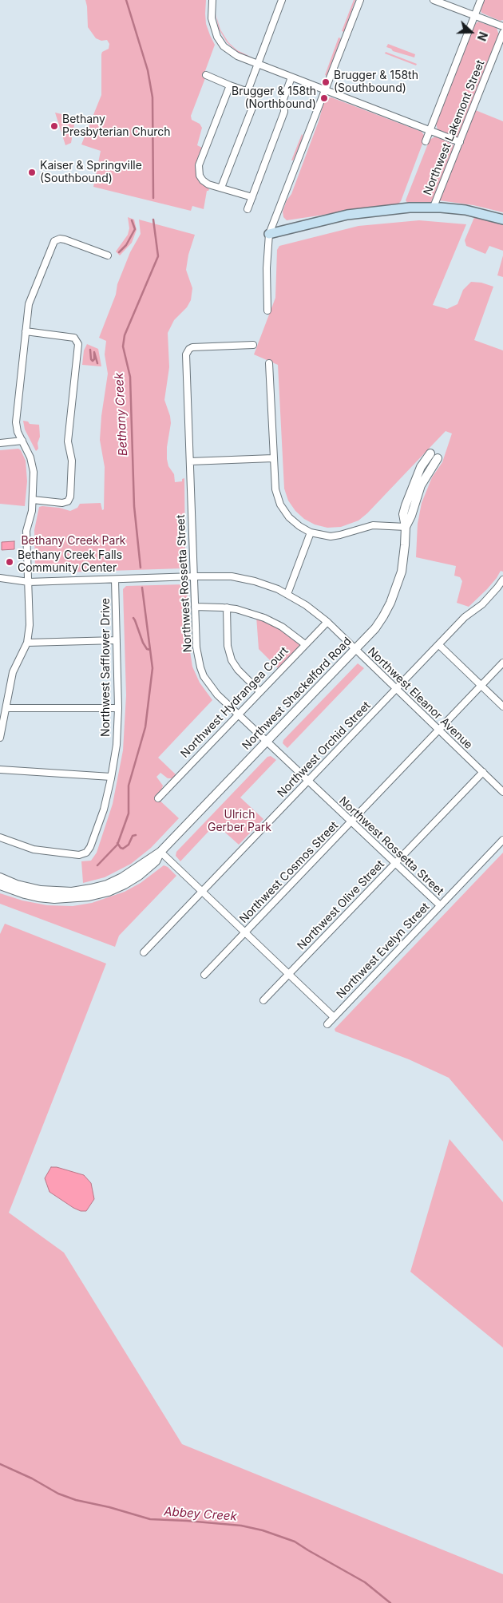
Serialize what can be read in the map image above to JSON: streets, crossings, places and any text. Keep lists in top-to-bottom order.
{
  "streets": {
    "street": [
      "Northwest Lakemont Street",
      "Northwest Rossetta Street",
      "Northwest Safflower Drive",
      "Northwest Shackelford Road",
      "Northwest Eleanor Avenue",
      "Northwest Hydrangea Court",
      "Northwest Orchid Street",
      "Northwest Cosmos Street",
      "Northwest Olive Street",
      "Northwest Evelyn Street"
    ]
  },
  "crossings": [
    ["Northwest Rossetta Street", "Northwest Shackelford Road"],
    ["Northwest Rossetta Street", "Northwest Eleanor Avenue"],
    ["Northwest Rossetta Street", "Northwest Hydrangea Court"],
    ["Northwest Rossetta Street", "Northwest Orchid Street"],
    ["Northwest Rossetta Street", "Northwest Cosmos Street"],
    ["Northwest Rossetta Street", "Northwest Olive Street"],
    ["Northwest Rossetta Street", "Northwest Evelyn Street"],
    ["Northwest Safflower Drive", "Northwest Eleanor Avenue"],
    ["Northwest Shackelford Road", "Northwest Eleanor Avenue"],
    ["Northwest Eleanor Avenue", "Northwest Hydrangea Court"],
    ["Northwest Eleanor Avenue", "Northwest Orchid Street"],
    ["Northwest Eleanor Avenue", "Northwest Cosmos Street"],
    ["Northwest Eleanor Avenue", "Northwest Olive Street"]
  ],
  "water": ["Bethany Creek", "Abbey Creek"],
  "parks": ["Bethany Creek Park", "Ulrich Gerber Park"],
  "places": [
    "Brugger & 158th (Southbound)",
    "Brugger & 158th (Northbound)",
    "Bethany Presbyterian Church",
    "Kaiser & Springville (Southbound)",
    "Bethany Creek Falls Community Center"
  ],
  "north": "right"
}
